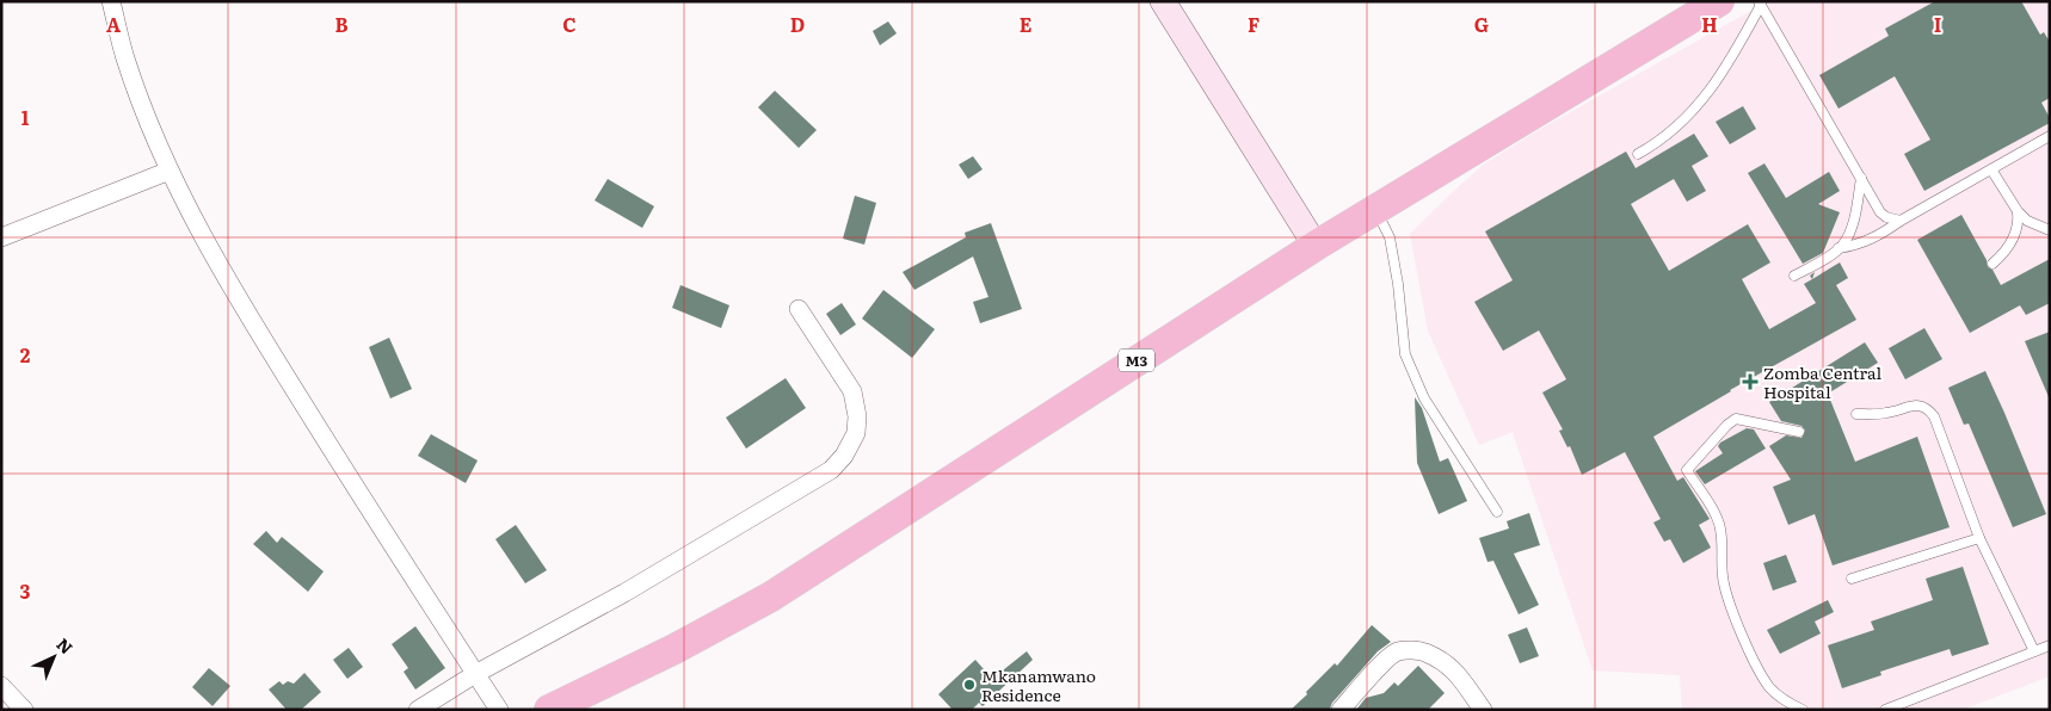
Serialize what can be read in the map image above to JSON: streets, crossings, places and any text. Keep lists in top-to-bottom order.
{
  "streets": {
    "highway": ["M3"]
  },
  "places": {
    "health": ["Zomba Central Hospital"],
    "other": ["Mkanamwano Residence"]
  },
  "north": "top right",
  "grid": {
    "columns": [
      "A",
      "B",
      "C",
      "D",
      "E",
      "F",
      "G",
      "H",
      "I"
    ],
    "rows": ["1", "2", "3"]
  }
}
